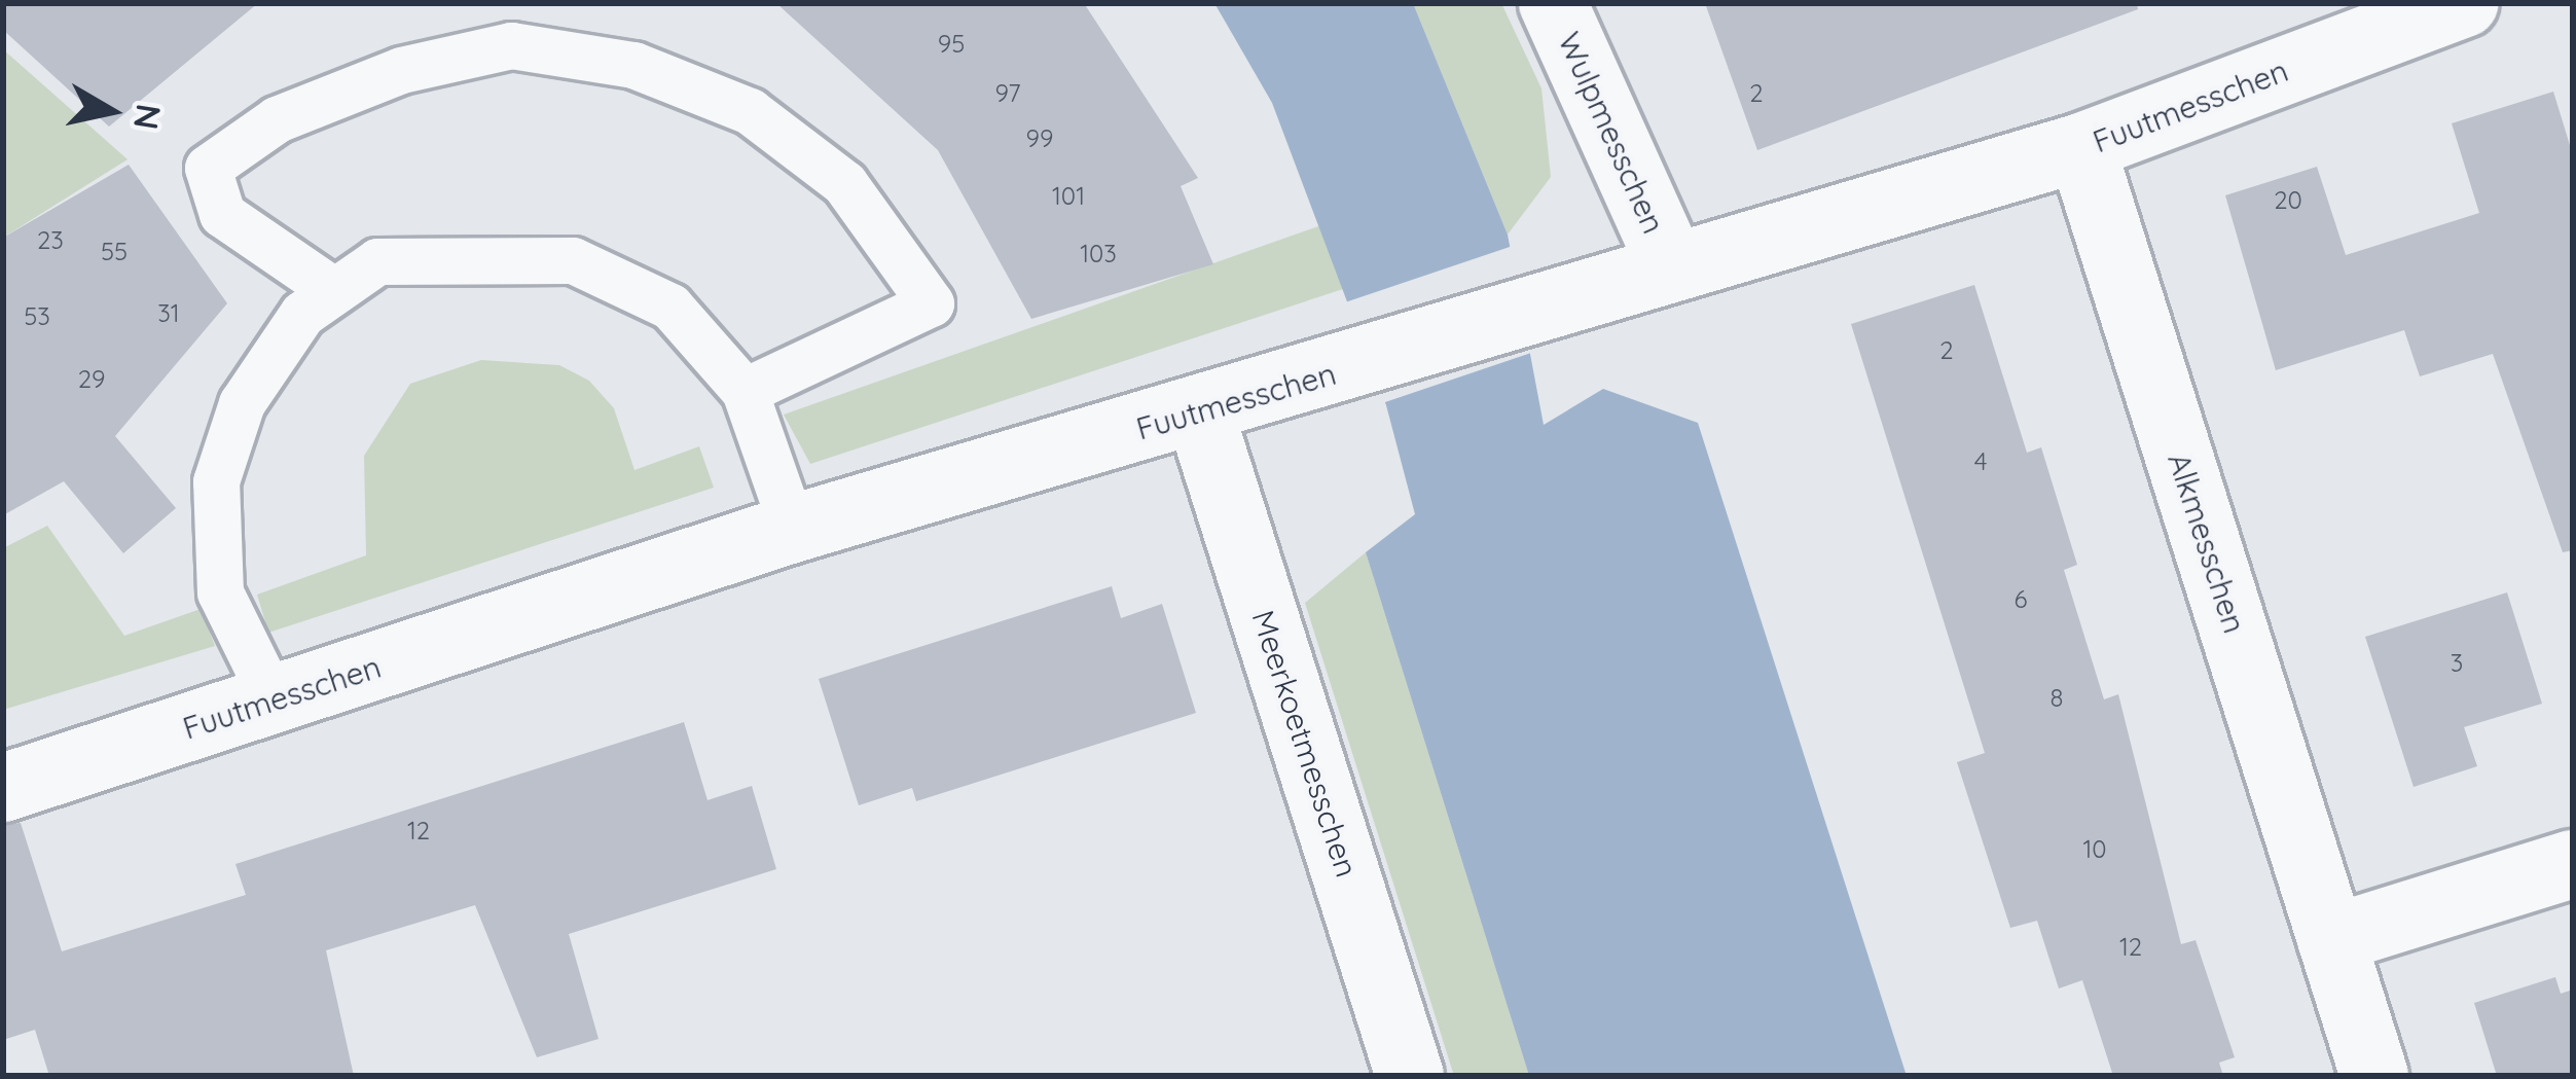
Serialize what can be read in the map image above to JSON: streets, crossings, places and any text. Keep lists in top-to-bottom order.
{
  "streets": {
    "street": [
      "Fuutmesschen",
      "Wulpmesschen",
      "Alkmesschen",
      "Meerkoetmesschen"
    ]
  },
  "crossings": [
    ["Fuutmesschen", "Wulpmesschen"],
    ["Fuutmesschen", "Alkmesschen"],
    ["Fuutmesschen", "Meerkoetmesschen"]
  ],
  "house_numbers": [
    "95",
    "97",
    "2",
    "99",
    "101",
    "20",
    "23",
    "55",
    "103",
    "31",
    "53",
    "2",
    "29",
    "4",
    "6",
    "3",
    "8",
    "12",
    "10",
    "12"
  ],
  "north": "right"
}
